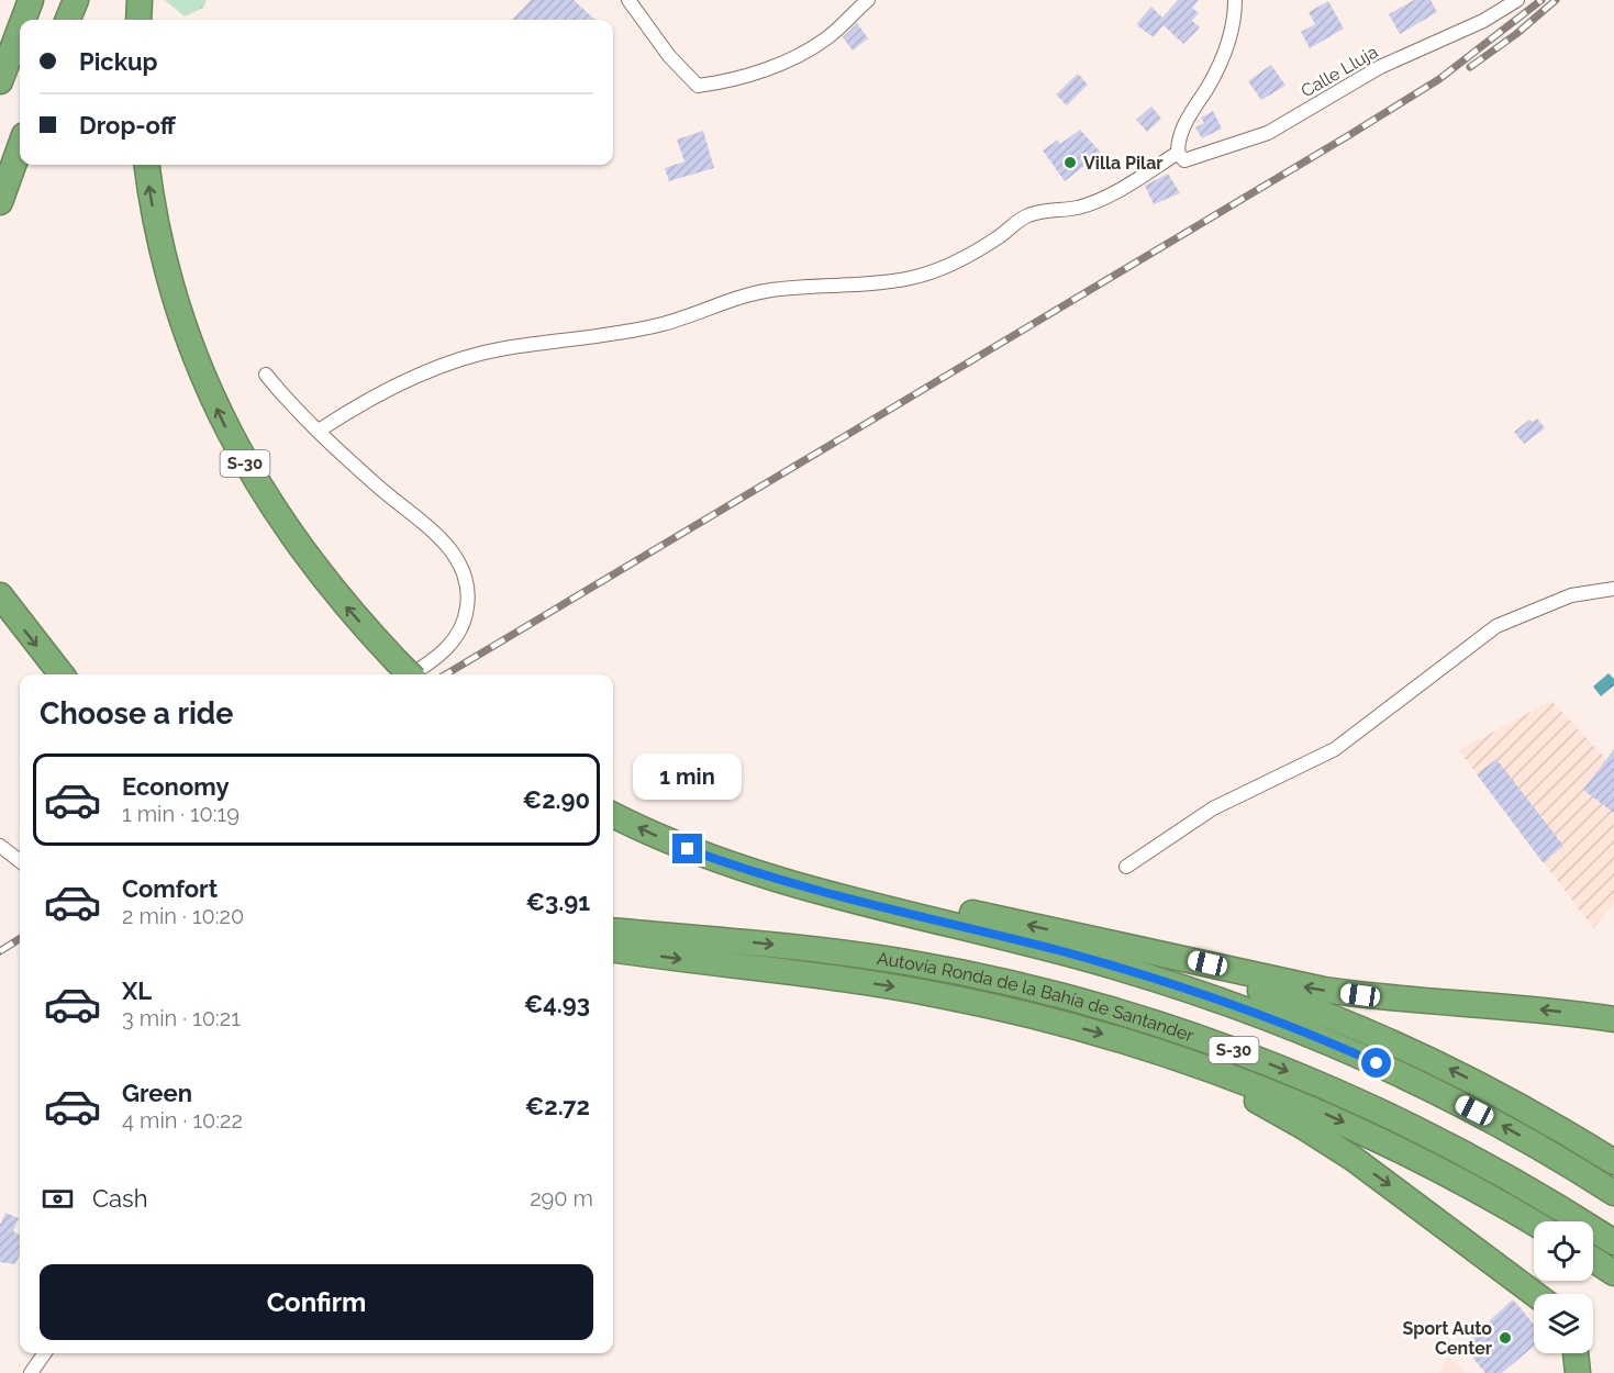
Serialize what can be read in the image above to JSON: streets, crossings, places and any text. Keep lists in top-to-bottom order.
{
  "streets": {
    "highway": ["S-30", "Autovía Ronda de la Bahía de Santander"],
    "street": ["Calle Lluja"]
  },
  "places": ["Villa Pilar", "Sport Auto Center"],
  "page": {
    "banner": ["Pickup", "Drop-off"],
    "heading": "Choose a ride",
    "bubble": "1 min",
    "list": [
      {
        "name": "Economy",
        "note": "1 min · 10:19",
        "value": "€2.90"
      },
      {
        "name": "Comfort",
        "note": "2 min · 10:20",
        "value": "€3.91"
      },
      {
        "name": "XL",
        "note": "3 min · 10:21",
        "value": "€4.93"
      },
      {
        "name": "Green",
        "note": "4 min · 10:22",
        "value": "€2.72"
      }
    ],
    "pay": ["Cash", "290 m"],
    "buttons": "Confirm"
  }
}
